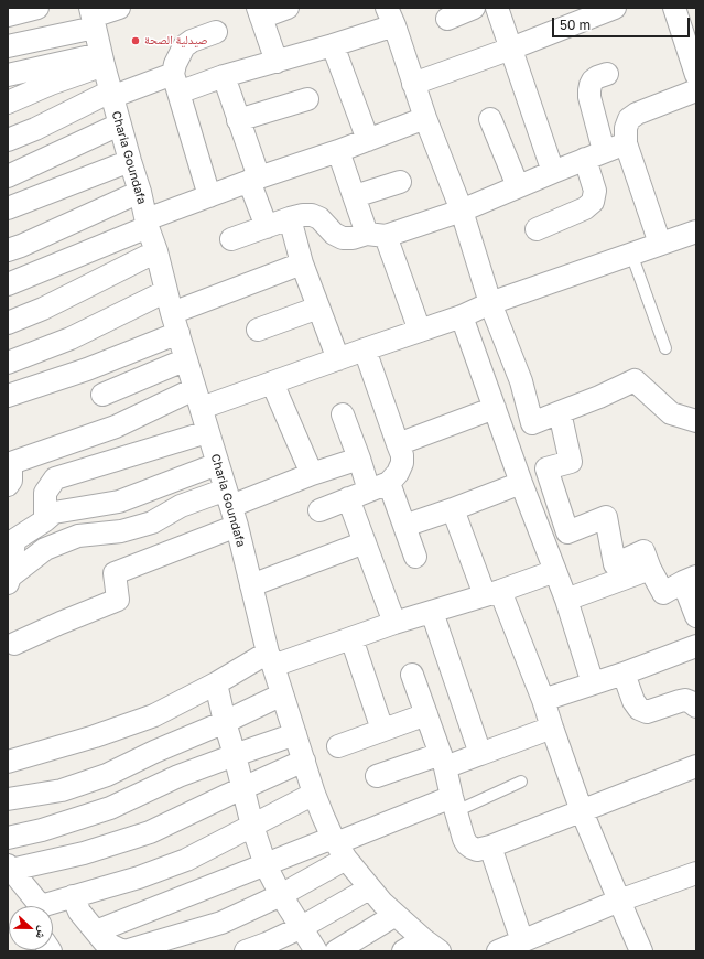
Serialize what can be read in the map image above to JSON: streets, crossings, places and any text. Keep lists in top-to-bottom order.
{
  "streets": {
    "street": ["Charia Goundafa"]
  },
  "places": ["صيدلية الصحة"],
  "scale_bar": "50 m",
  "north": "right"
}
